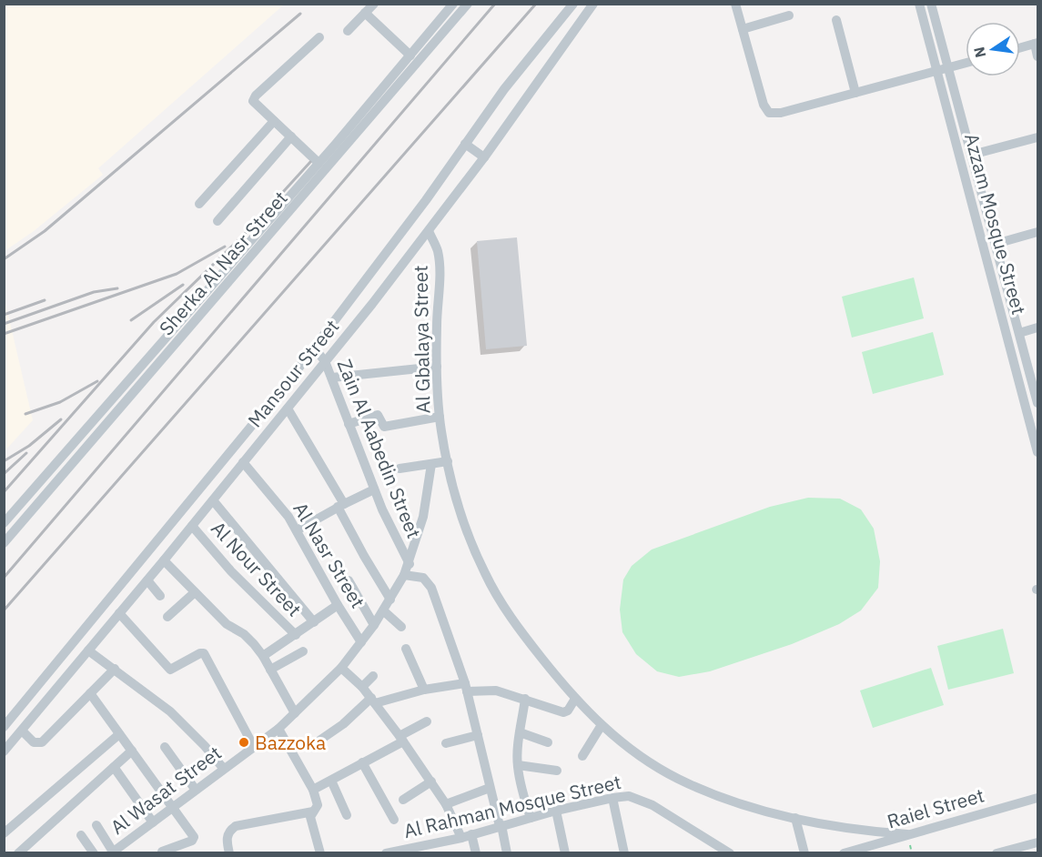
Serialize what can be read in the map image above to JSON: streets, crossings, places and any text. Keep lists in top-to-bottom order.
{
  "streets": {
    "street": [
      "Azzam Mosque Street",
      "Sherka Al Nasr Street",
      "Al Gbalaya Street",
      "Mansour Street",
      "Zain Al Aabedin Street",
      "Al Nasr Street",
      "Al Nour Street",
      "Al Wasat Street",
      "Al Rahman Mosque Street",
      "Raiel Street"
    ]
  },
  "crossings": [
    ["Al Gbalaya Street", "Mansour Street"],
    ["Al Gbalaya Street", "Raiel Street"],
    ["Mansour Street", "Zain Al Aabedin Street"],
    ["Mansour Street", "Al Nasr Street"],
    ["Mansour Street", "Al Nour Street"],
    ["Zain Al Aabedin Street", "Al Wasat Street"],
    ["Al Nasr Street", "Al Wasat Street"]
  ],
  "places": ["Bazzoka"],
  "north": "left"
}
